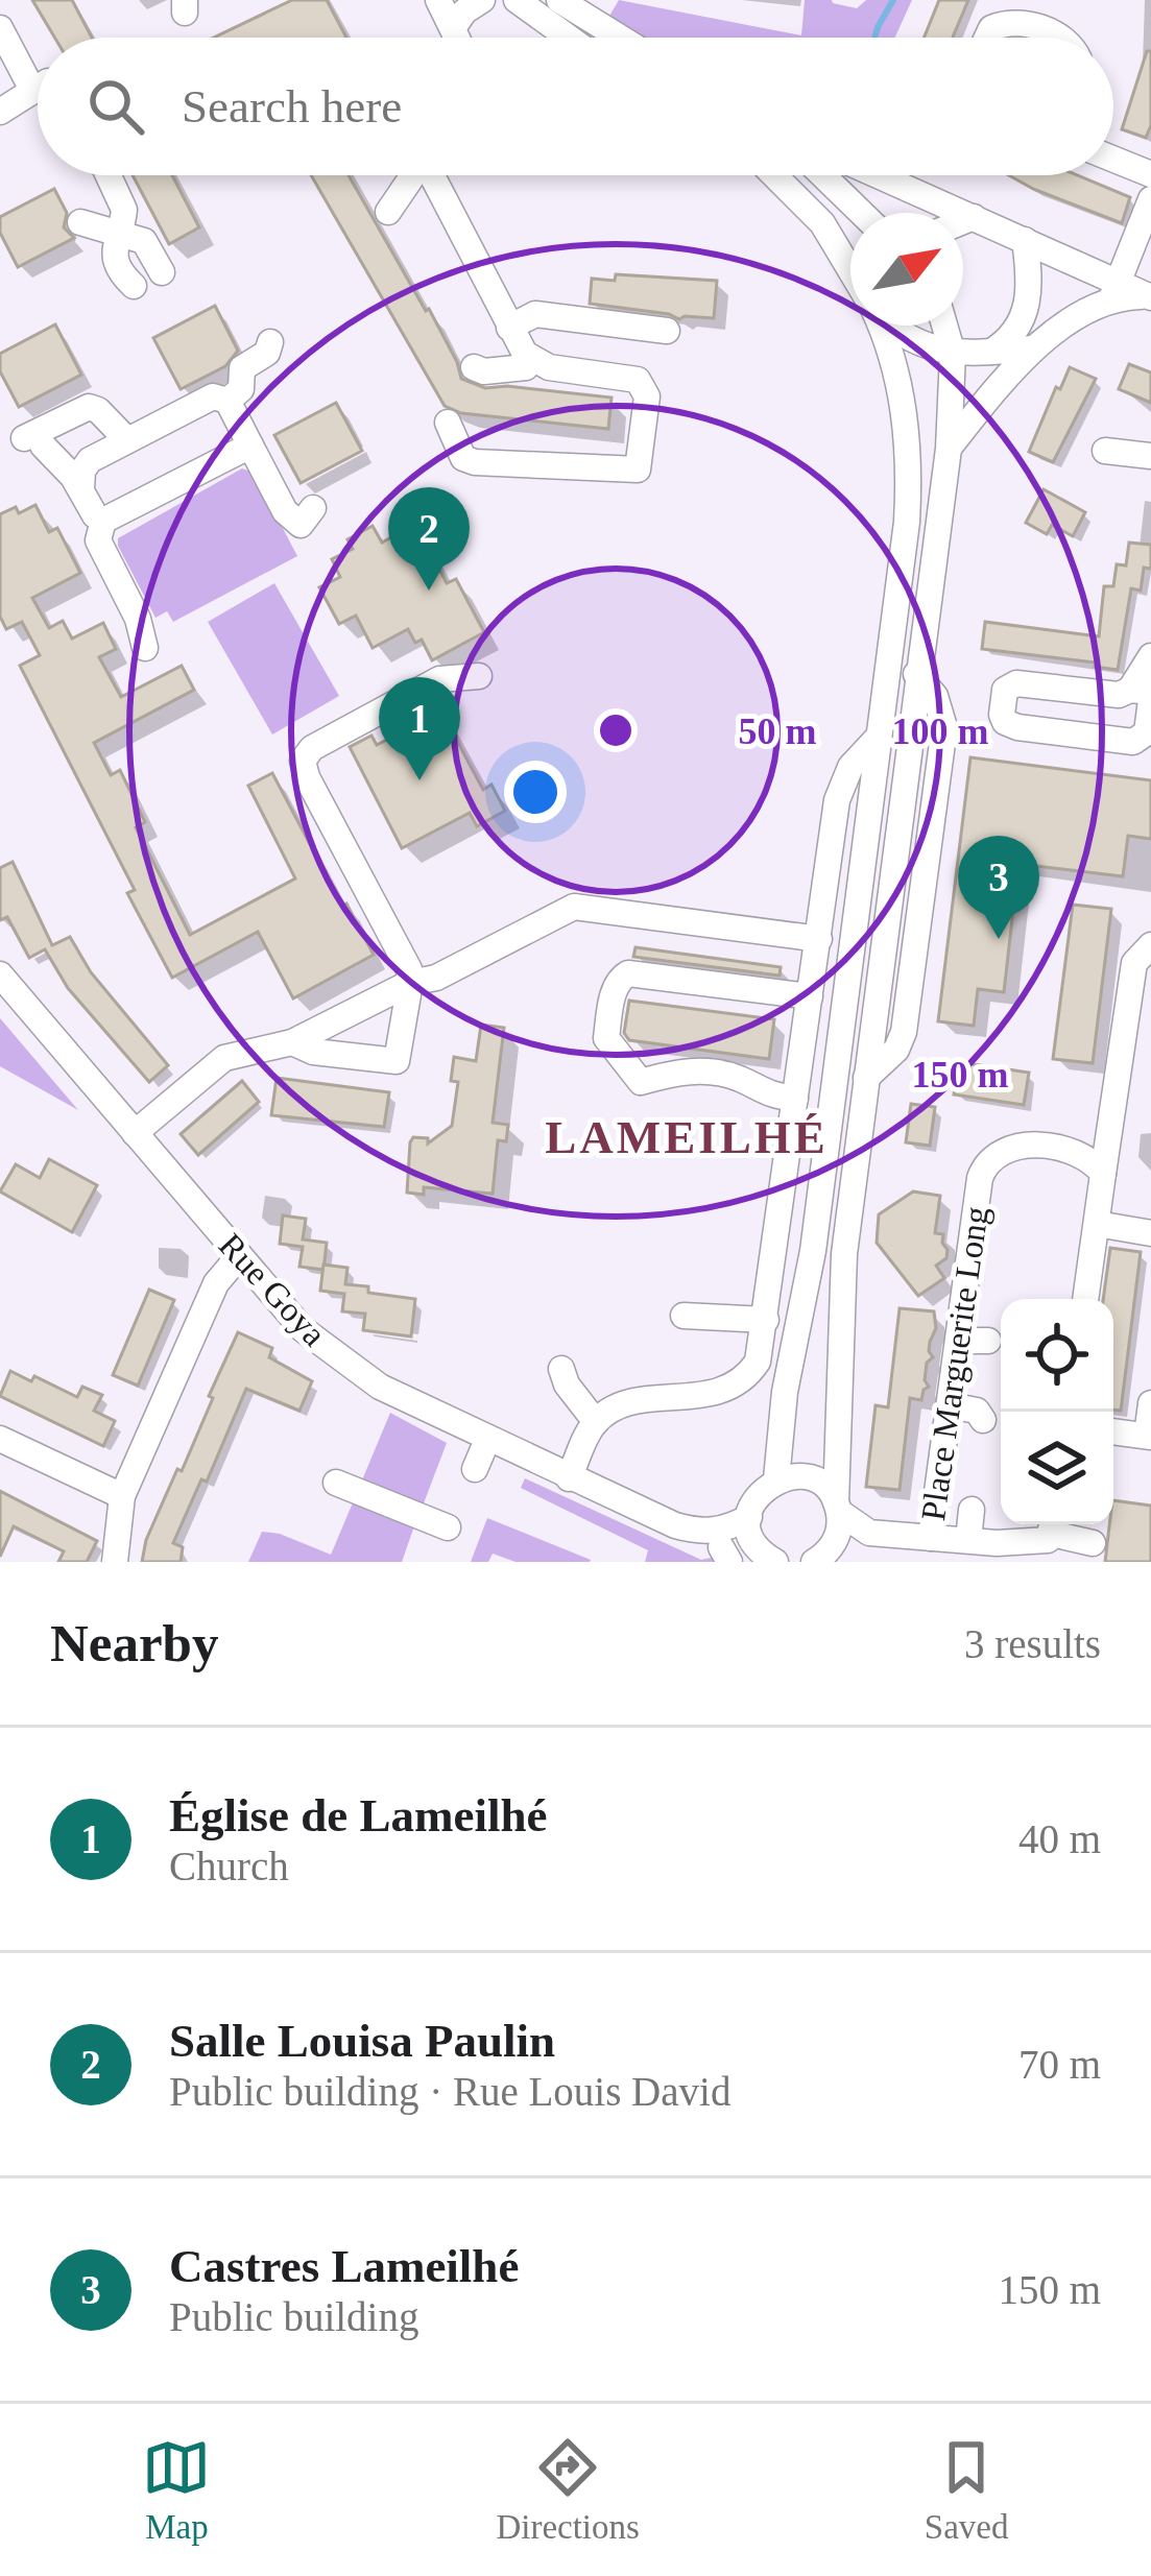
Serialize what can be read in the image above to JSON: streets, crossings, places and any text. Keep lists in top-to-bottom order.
{
  "streets": {
    "street": ["Rue Goya", "Place Marguerite Long"]
  },
  "districts": ["LAMEILHÉ"],
  "north": "top right",
  "page": {
    "search": "Search here",
    "pins": ["2", "1", "3"],
    "heading": ["Nearby", "3 results"],
    "list": [
      {
        "mark": "1",
        "name": "Église de Lameilhé",
        "note": "Church",
        "value": "40 m"
      },
      {
        "mark": "2",
        "name": "Salle Louisa Paulin",
        "note": "Public building · Rue Louis David",
        "value": "70 m"
      },
      {
        "mark": "3",
        "name": "Castres Lameilhé",
        "note": "Public building",
        "value": "150 m"
      }
    ],
    "nav": ["Map", "Directions", "Saved"]
  },
  "rings": ["50 m", "100 m", "150 m"]
}
